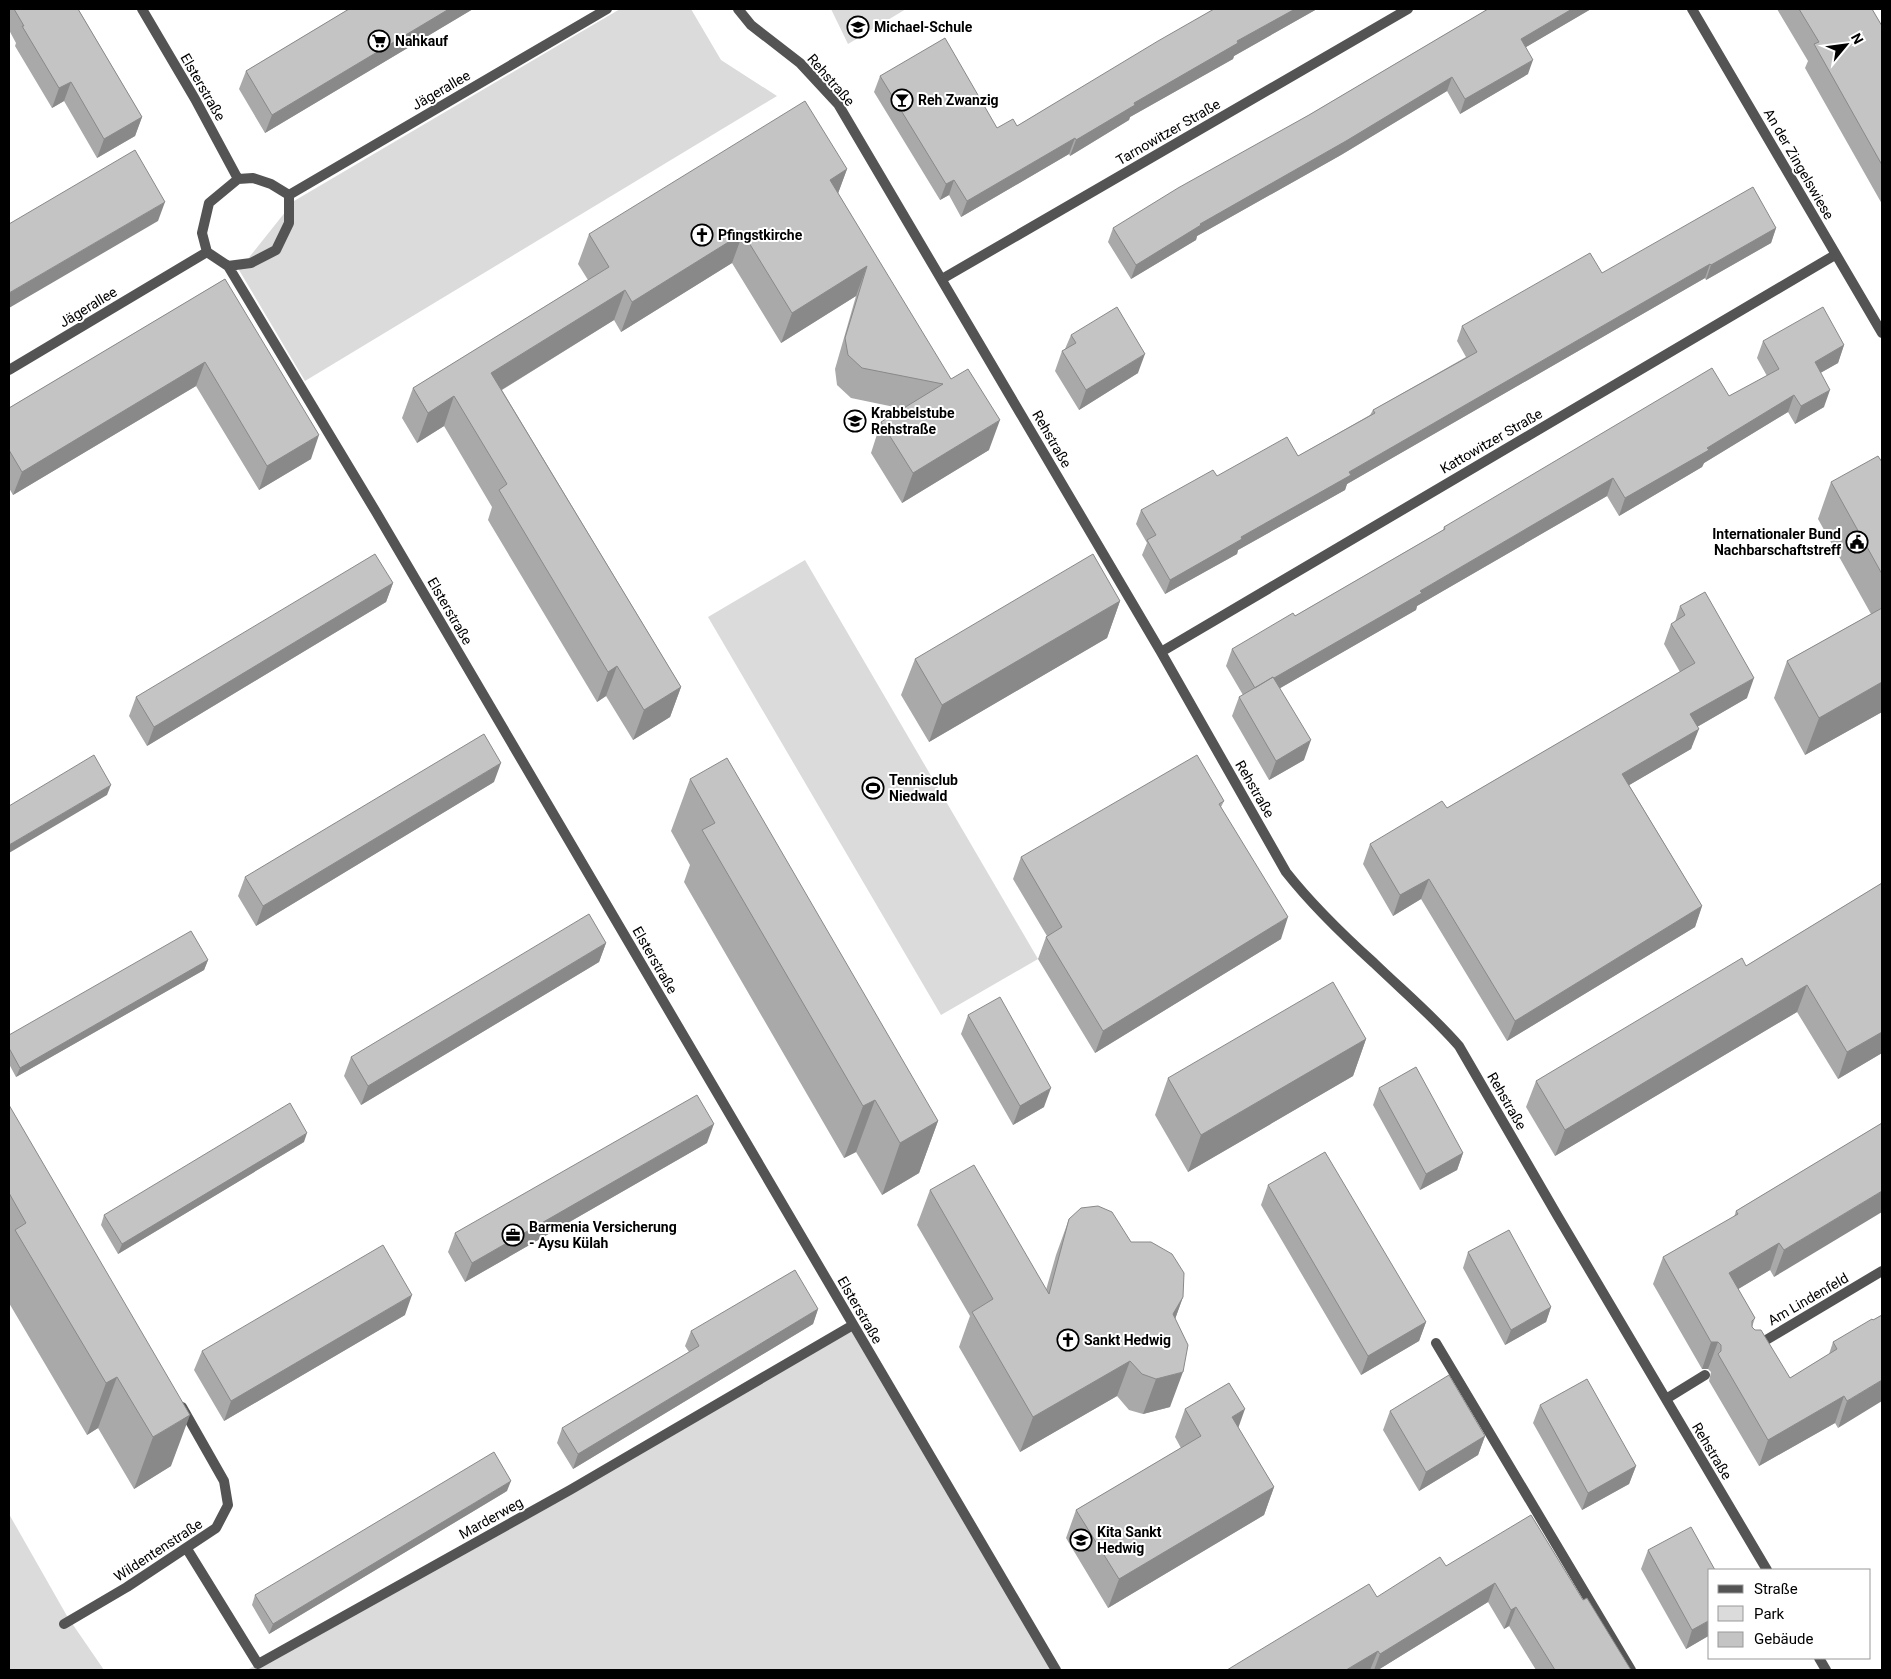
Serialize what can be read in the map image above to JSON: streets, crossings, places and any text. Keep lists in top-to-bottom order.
{
  "streets": {
    "street": [
      "Rehstraße",
      "Elsterstraße",
      "Jägerallee",
      "Tarnowitzer Straße",
      "An der Zingelswiese",
      "Kattowitzer Straße",
      "Am Lindenfeld",
      "Marderweg",
      "Wildentenstraße"
    ]
  },
  "crossings": [
    ["Rehstraße", "Tarnowitzer Straße"],
    ["Rehstraße", "Kattowitzer Straße"],
    ["Elsterstraße", "Jägerallee"],
    ["Elsterstraße", "Marderweg"],
    ["An der Zingelswiese", "Kattowitzer Straße"],
    ["Marderweg", "Wildentenstraße"]
  ],
  "places": {
    "school or university": ["Michael-Schule", "Krabbelstube Rehstraße", "Kita Sankt Hedwig"],
    "supermarket": ["Nahkauf"],
    "bar": ["Reh Zwanzig"],
    "church": ["Pfingstkirche", "Sankt Hedwig"],
    "public building": ["Internationaler Bund Nachbarschaftstreff"],
    "sports": ["Tennisclub Niedwald"],
    "office": ["Barmenia Versicherung - Aysu Külah"]
  },
  "legend": ["Straße", "Park", "Gebäude"],
  "north": "top right"
}
